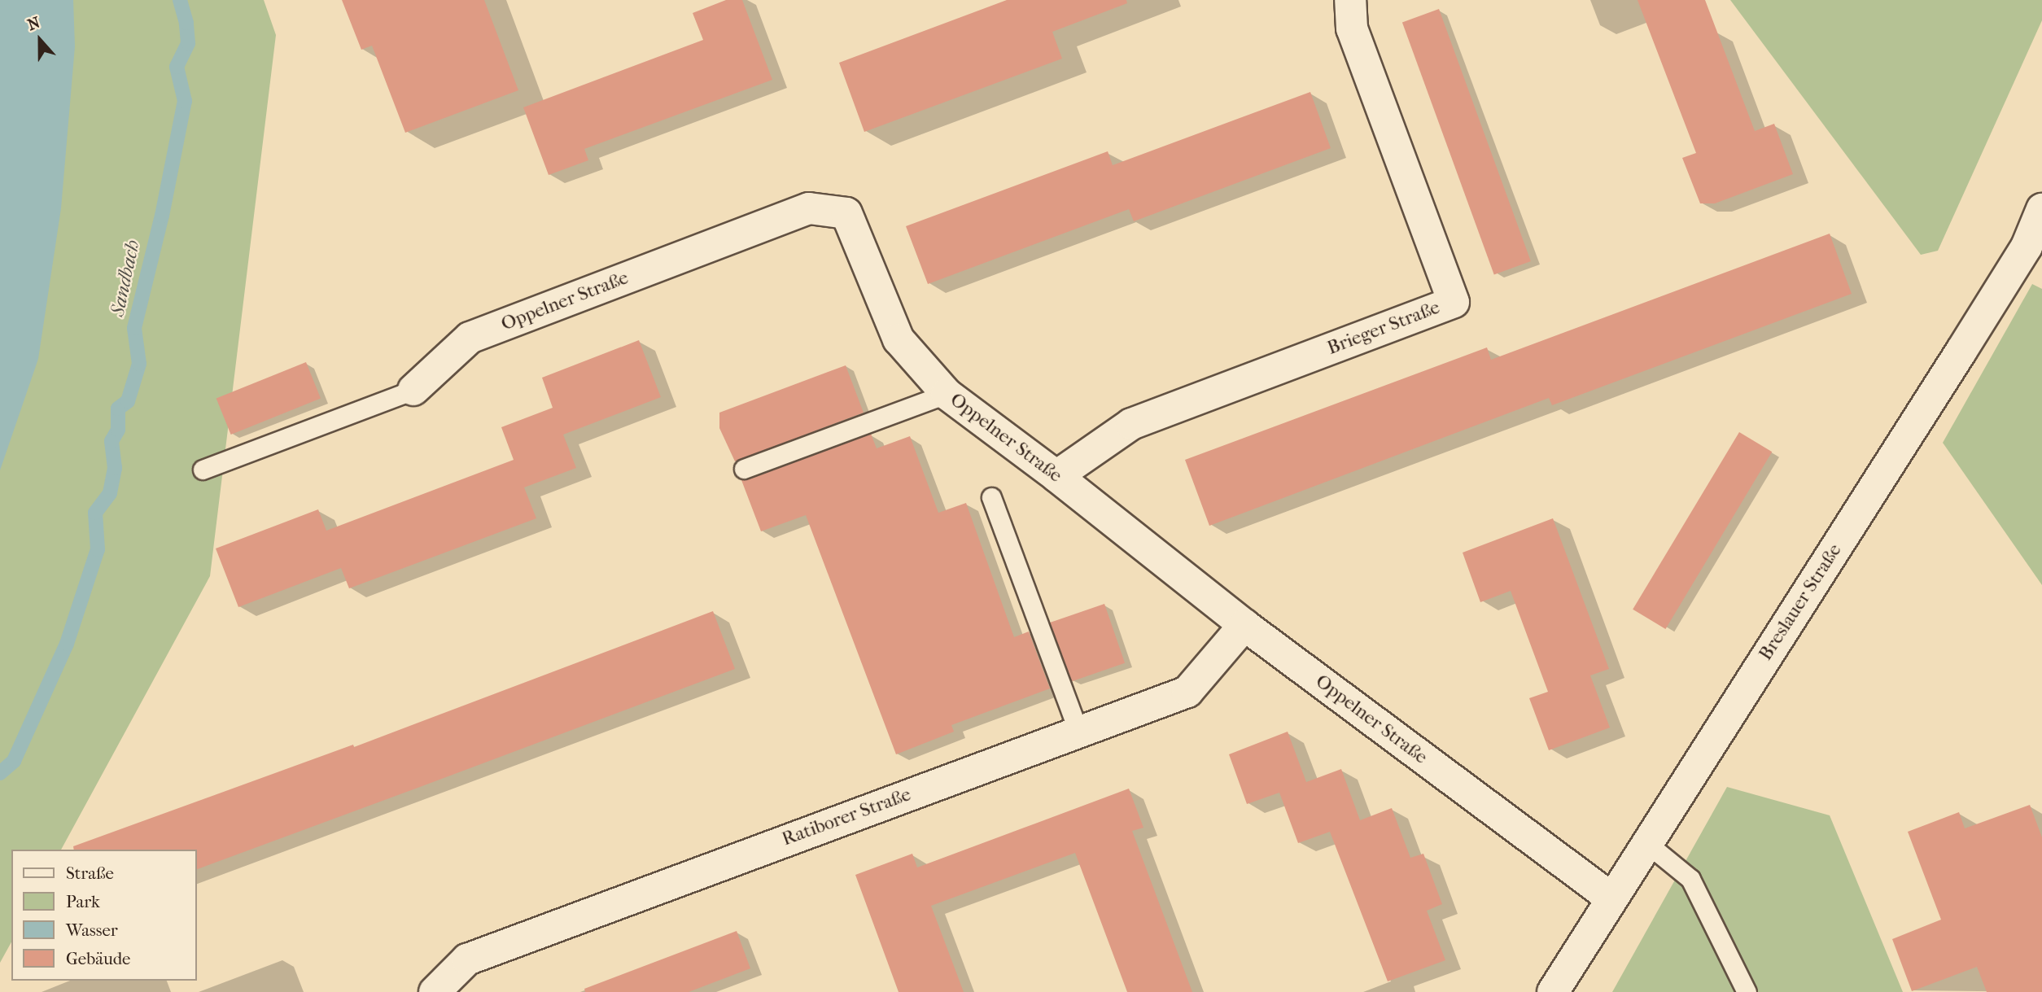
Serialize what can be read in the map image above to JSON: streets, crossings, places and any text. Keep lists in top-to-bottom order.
{
  "streets": {
    "street": [
      "Oppelner Straße",
      "Brieger Straße",
      "Breslauer Straße",
      "Ratiborer Straße"
    ]
  },
  "crossings": [
    ["Oppelner Straße", "Brieger Straße"],
    ["Oppelner Straße", "Breslauer Straße"],
    ["Oppelner Straße", "Ratiborer Straße"]
  ],
  "water": ["Sandbach"],
  "legend": [
    "Straße",
    "Park",
    "Wasser",
    "Gebäude"
  ],
  "north": "top"
}
